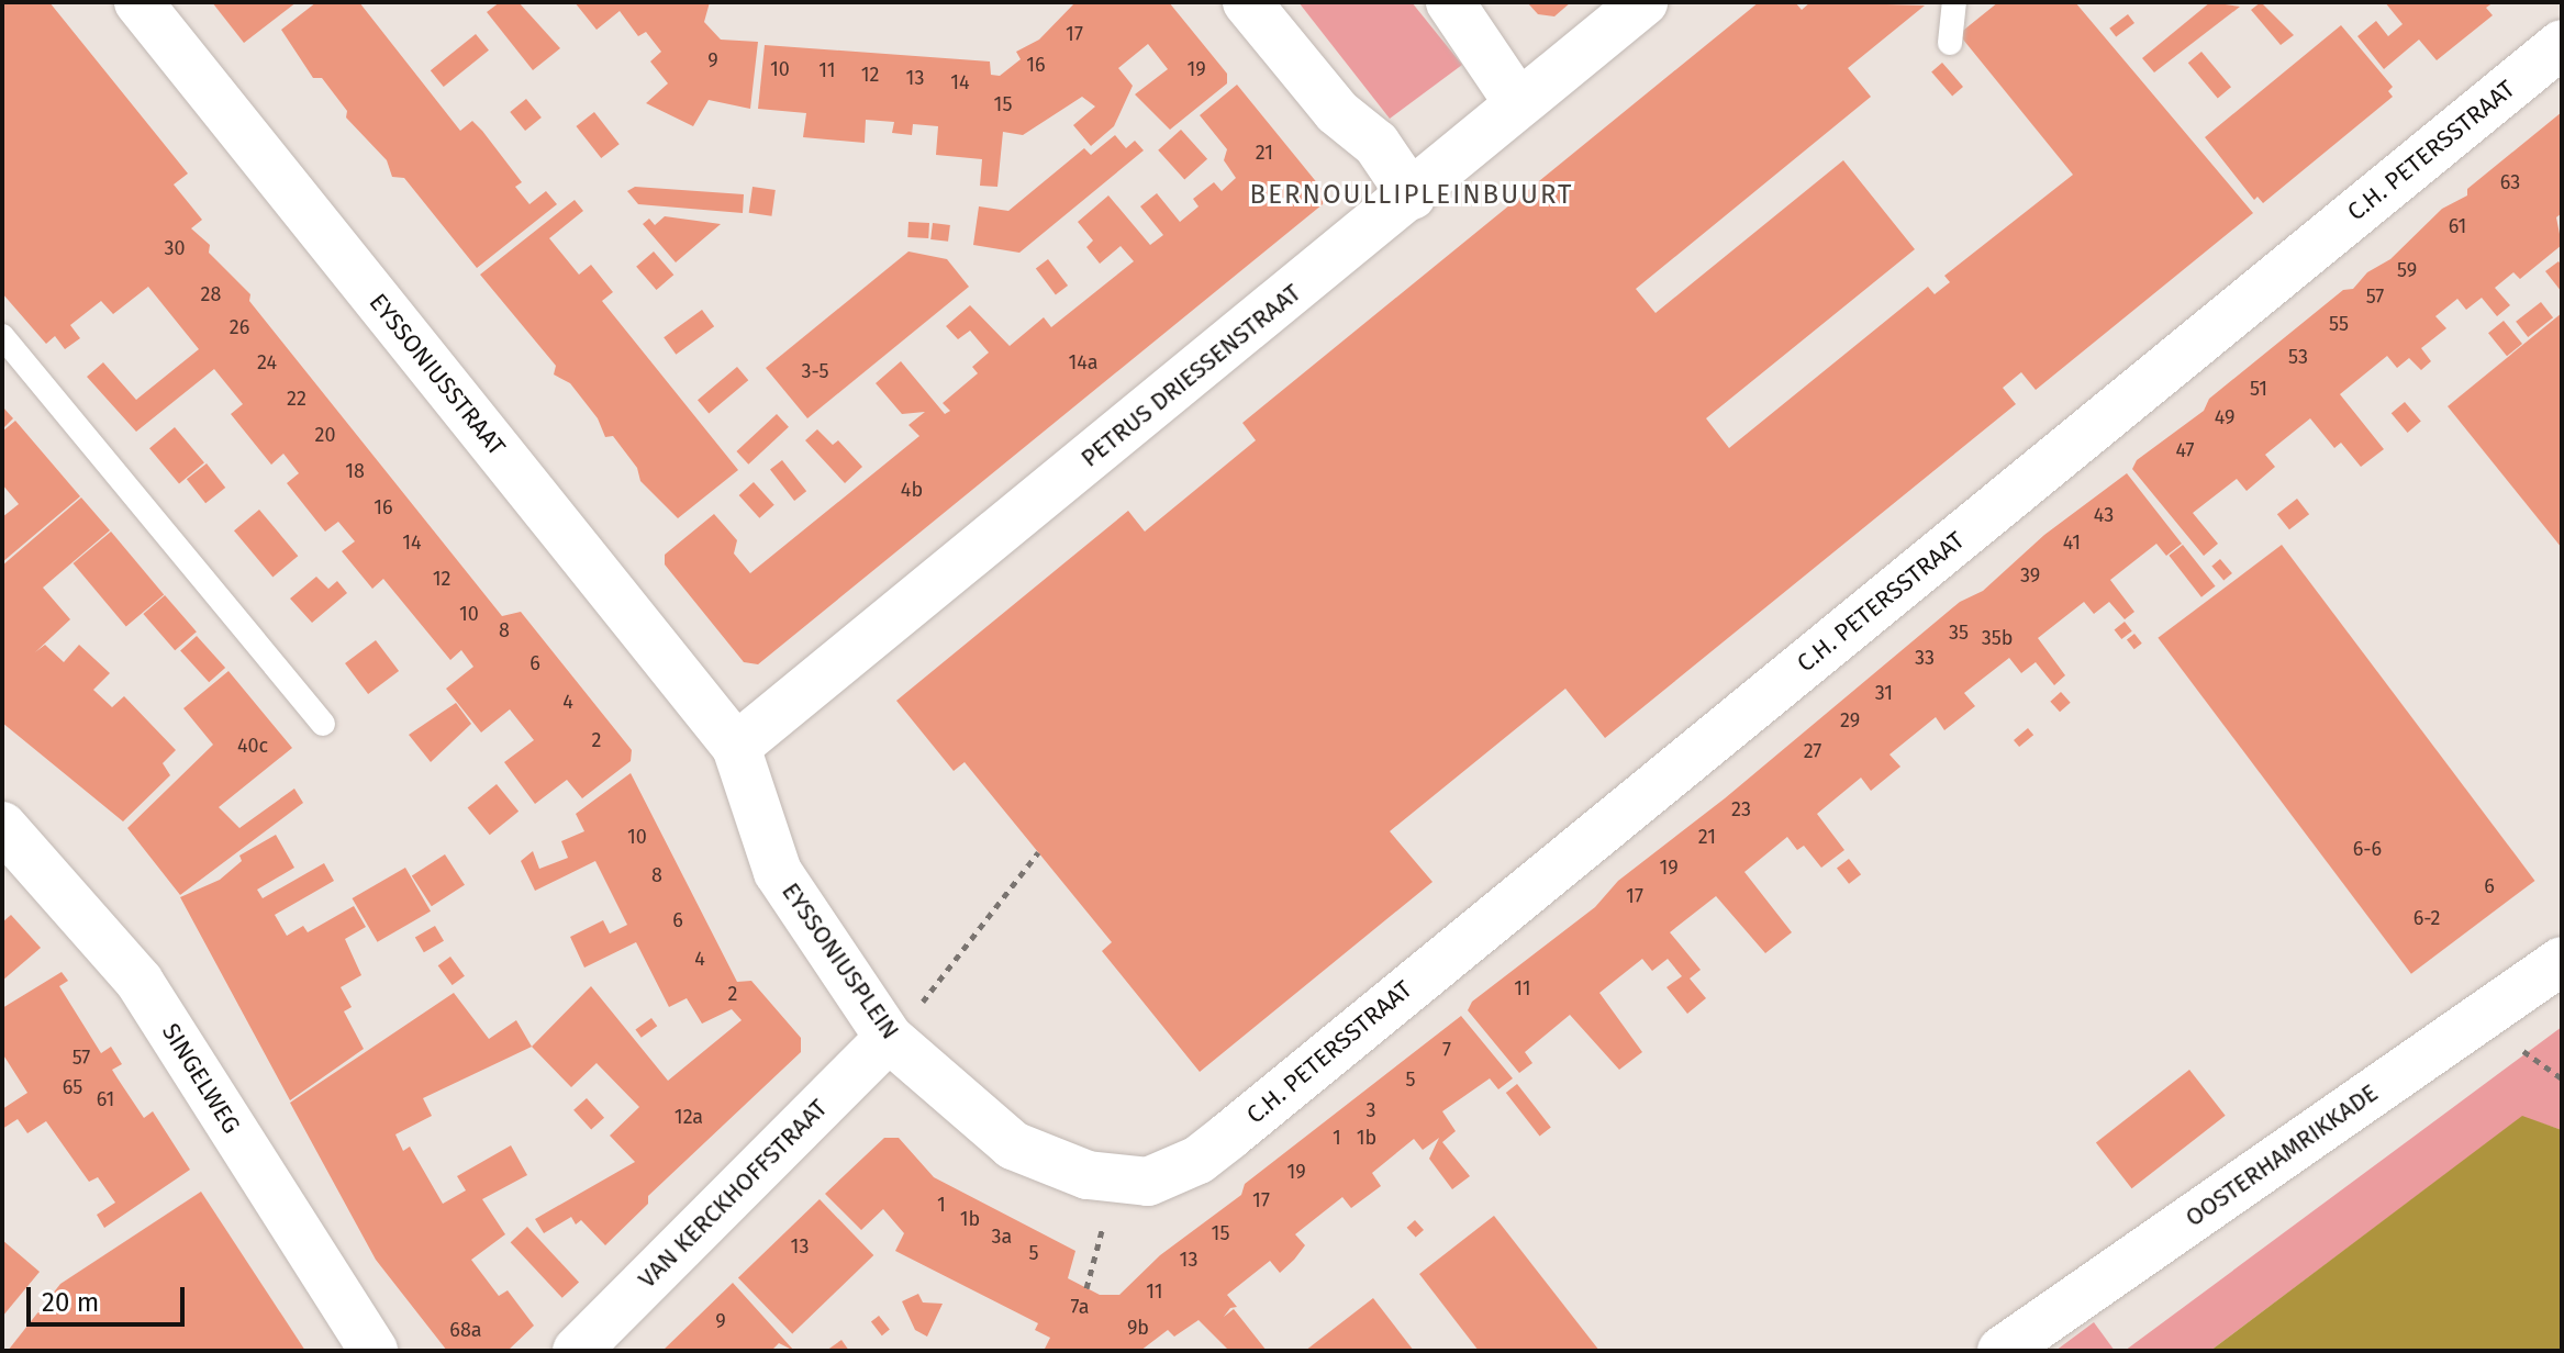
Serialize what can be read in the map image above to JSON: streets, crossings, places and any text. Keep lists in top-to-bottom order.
{
  "streets": {
    "street": [
      "C.H. PETERSSTRAAT",
      "EYSSONIUSSTRAAT",
      "PETRUS DRIESSENSTRAAT",
      "EYSSONIUSPLEIN",
      "SINGELWEG",
      "OOSTERHAMRIKKADE",
      "VAN KERCKHOFFSTRAAT"
    ]
  },
  "crossings": [
    ["C.H. PETERSSTRAAT", "EYSSONIUSPLEIN"],
    ["EYSSONIUSSTRAAT", "PETRUS DRIESSENSTRAAT"],
    ["EYSSONIUSSTRAAT", "EYSSONIUSPLEIN"],
    ["PETRUS DRIESSENSTRAAT", "EYSSONIUSPLEIN"],
    ["EYSSONIUSPLEIN", "VAN KERCKHOFFSTRAAT"]
  ],
  "districts": ["BERNOULLIPLEINBUURT"],
  "house_numbers": [
    "17",
    "9",
    "16",
    "10",
    "19",
    "11",
    "12",
    "13",
    "14",
    "15",
    "21",
    "63",
    "61",
    "30",
    "59",
    "28",
    "57",
    "55",
    "26",
    "53",
    "24",
    "14a",
    "3-5",
    "51",
    "22",
    "49",
    "20",
    "47",
    "18",
    "4b",
    "16",
    "43",
    "14",
    "41",
    "39",
    "12",
    "10",
    "8",
    "35",
    "35b",
    "33",
    "6",
    "31",
    "4",
    "29",
    "2",
    "40c",
    "27",
    "23",
    "10",
    "21",
    "6-6",
    "19",
    "8",
    "6",
    "17",
    "6-2",
    "6",
    "4",
    "11",
    "2",
    "7",
    "57",
    "5",
    "65",
    "61",
    "3",
    "12a",
    "1",
    "1b",
    "19",
    "17",
    "1",
    "1b",
    "15",
    "3a",
    "13",
    "5",
    "13",
    "11",
    "7a",
    "9",
    "9b",
    "68a"
  ],
  "scale_bar": "20 m"
}
